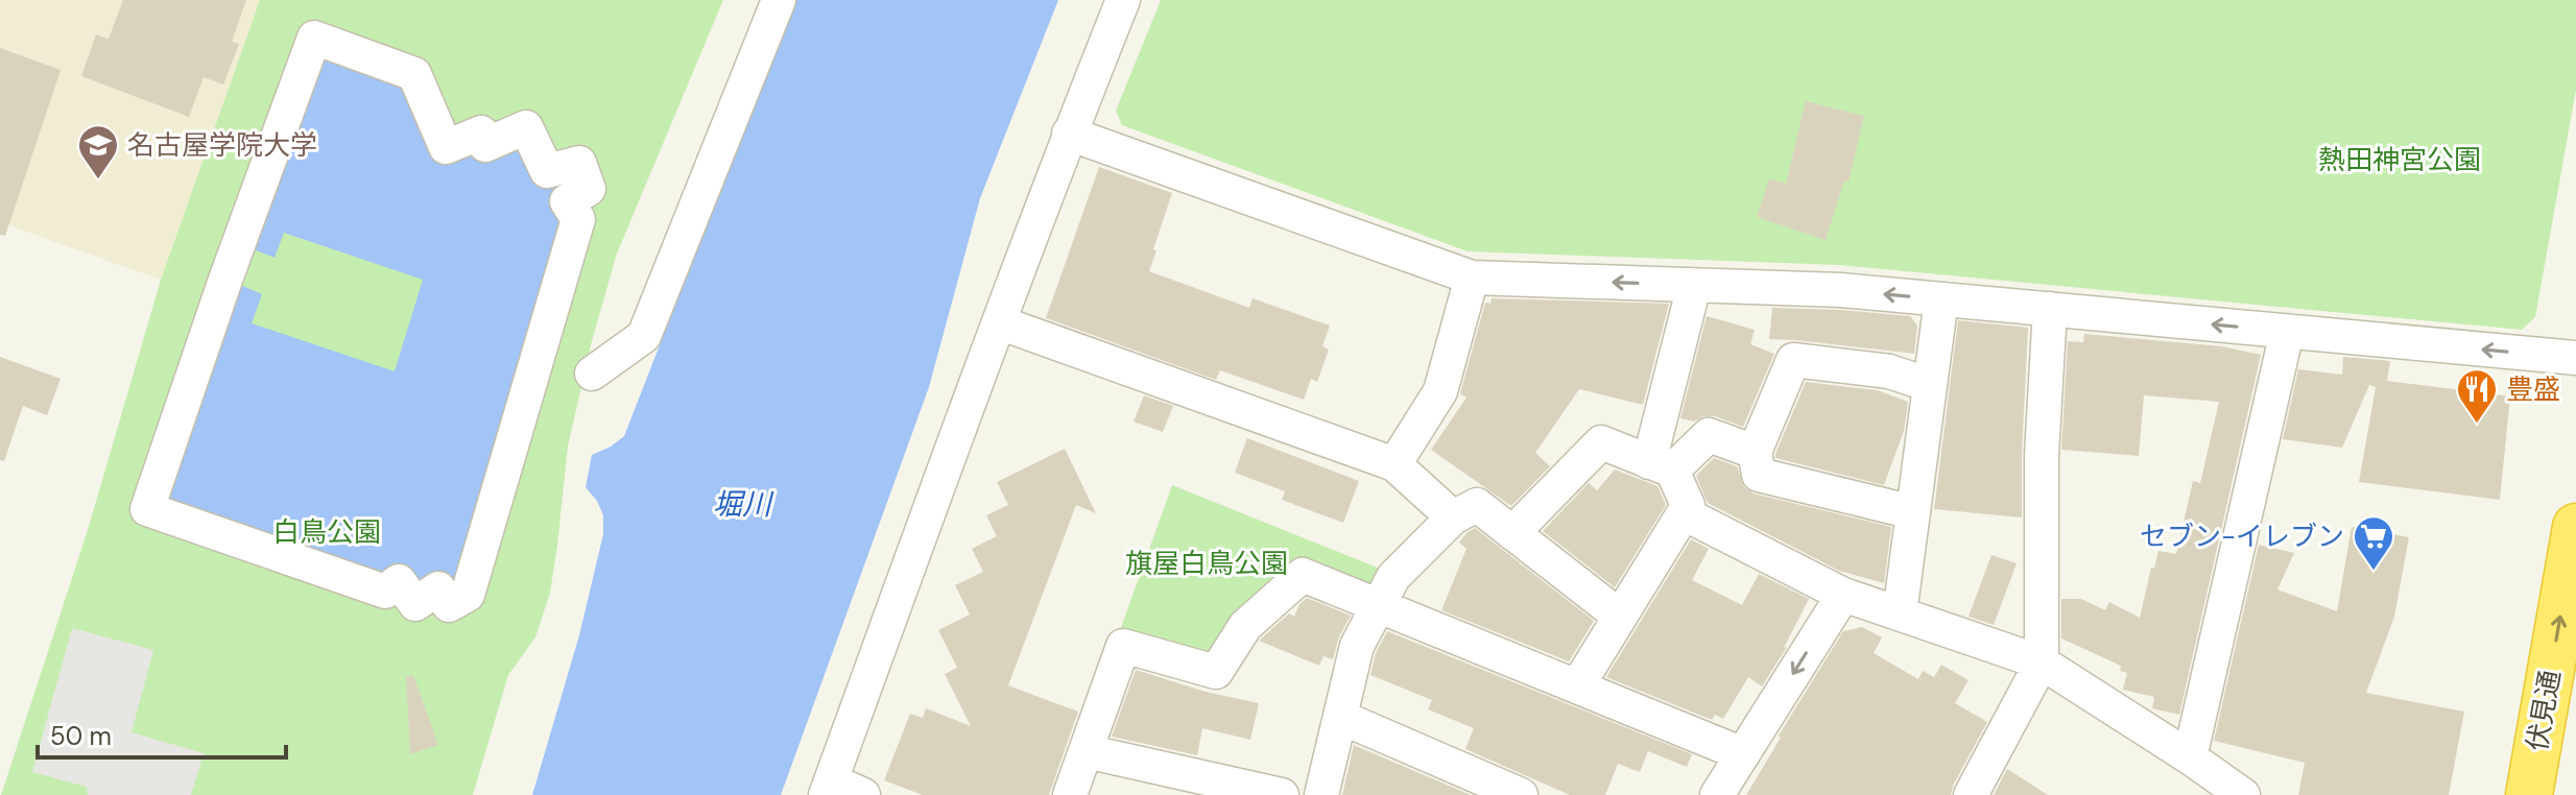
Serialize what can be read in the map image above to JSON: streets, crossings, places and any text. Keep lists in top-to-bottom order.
{
  "streets": {
    "highway": ["伏見通"]
  },
  "one_way": ["伏見通"],
  "water": ["堀川"],
  "parks": ["熱田神宮公園", "白鳥公園", "旗屋白鳥公園"],
  "places": {
    "school or university": ["名古屋学院大学"],
    "restaurant": ["豊盛"],
    "supermarket": ["セブン-イレブン"]
  },
  "scale_bar": "50 m"
}
